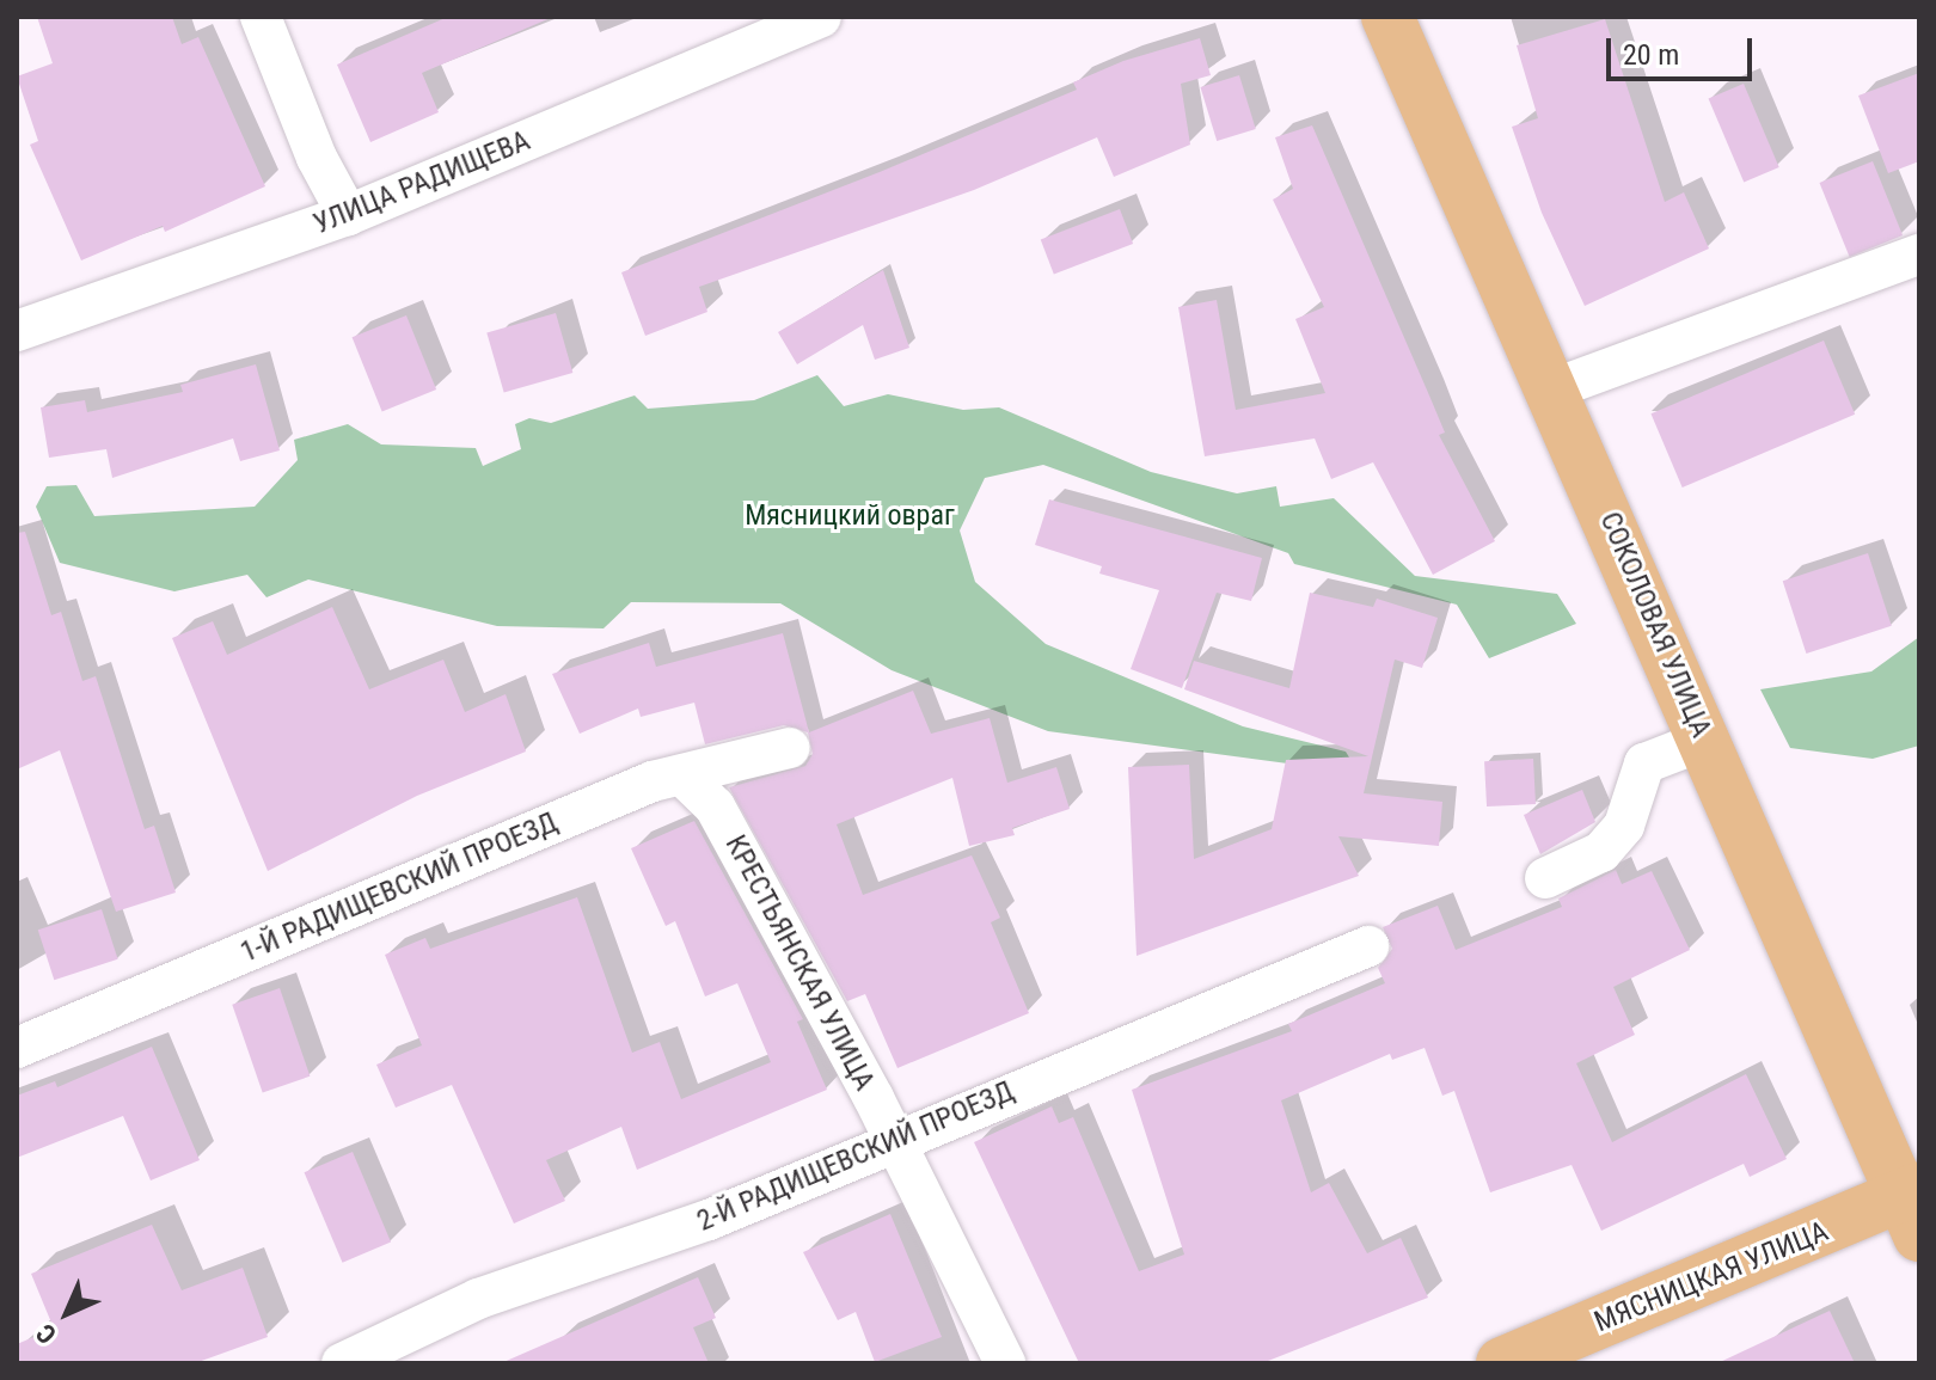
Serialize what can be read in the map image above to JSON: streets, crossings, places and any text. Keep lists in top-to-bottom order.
{
  "streets": {
    "main road": ["СОКОЛОВАЯ УЛИЦА", "МЯСНИЦКАЯ УЛИЦА"],
    "street": [
      "УЛИЦА РАДИЩЕВА",
      "1-Й РАДИЩЕВСКИЙ ПРОЕЗД",
      "КРЕСТЬЯНСКАЯ УЛИЦА",
      "2-Й РАДИЩЕВСКИЙ ПРОЕЗД"
    ]
  },
  "crossings": [
    ["СОКОЛОВАЯ УЛИЦА", "МЯСНИЦКАЯ УЛИЦА"],
    ["1-Й РАДИЩЕВСКИЙ ПРОЕЗД", "КРЕСТЬЯНСКАЯ УЛИЦА"],
    ["КРЕСТЬЯНСКАЯ УЛИЦА", "2-Й РАДИЩЕВСКИЙ ПРОЕЗД"]
  ],
  "parks": ["Мясницкий овраг"],
  "scale_bar": "20 m",
  "north": "bottom left"
}
